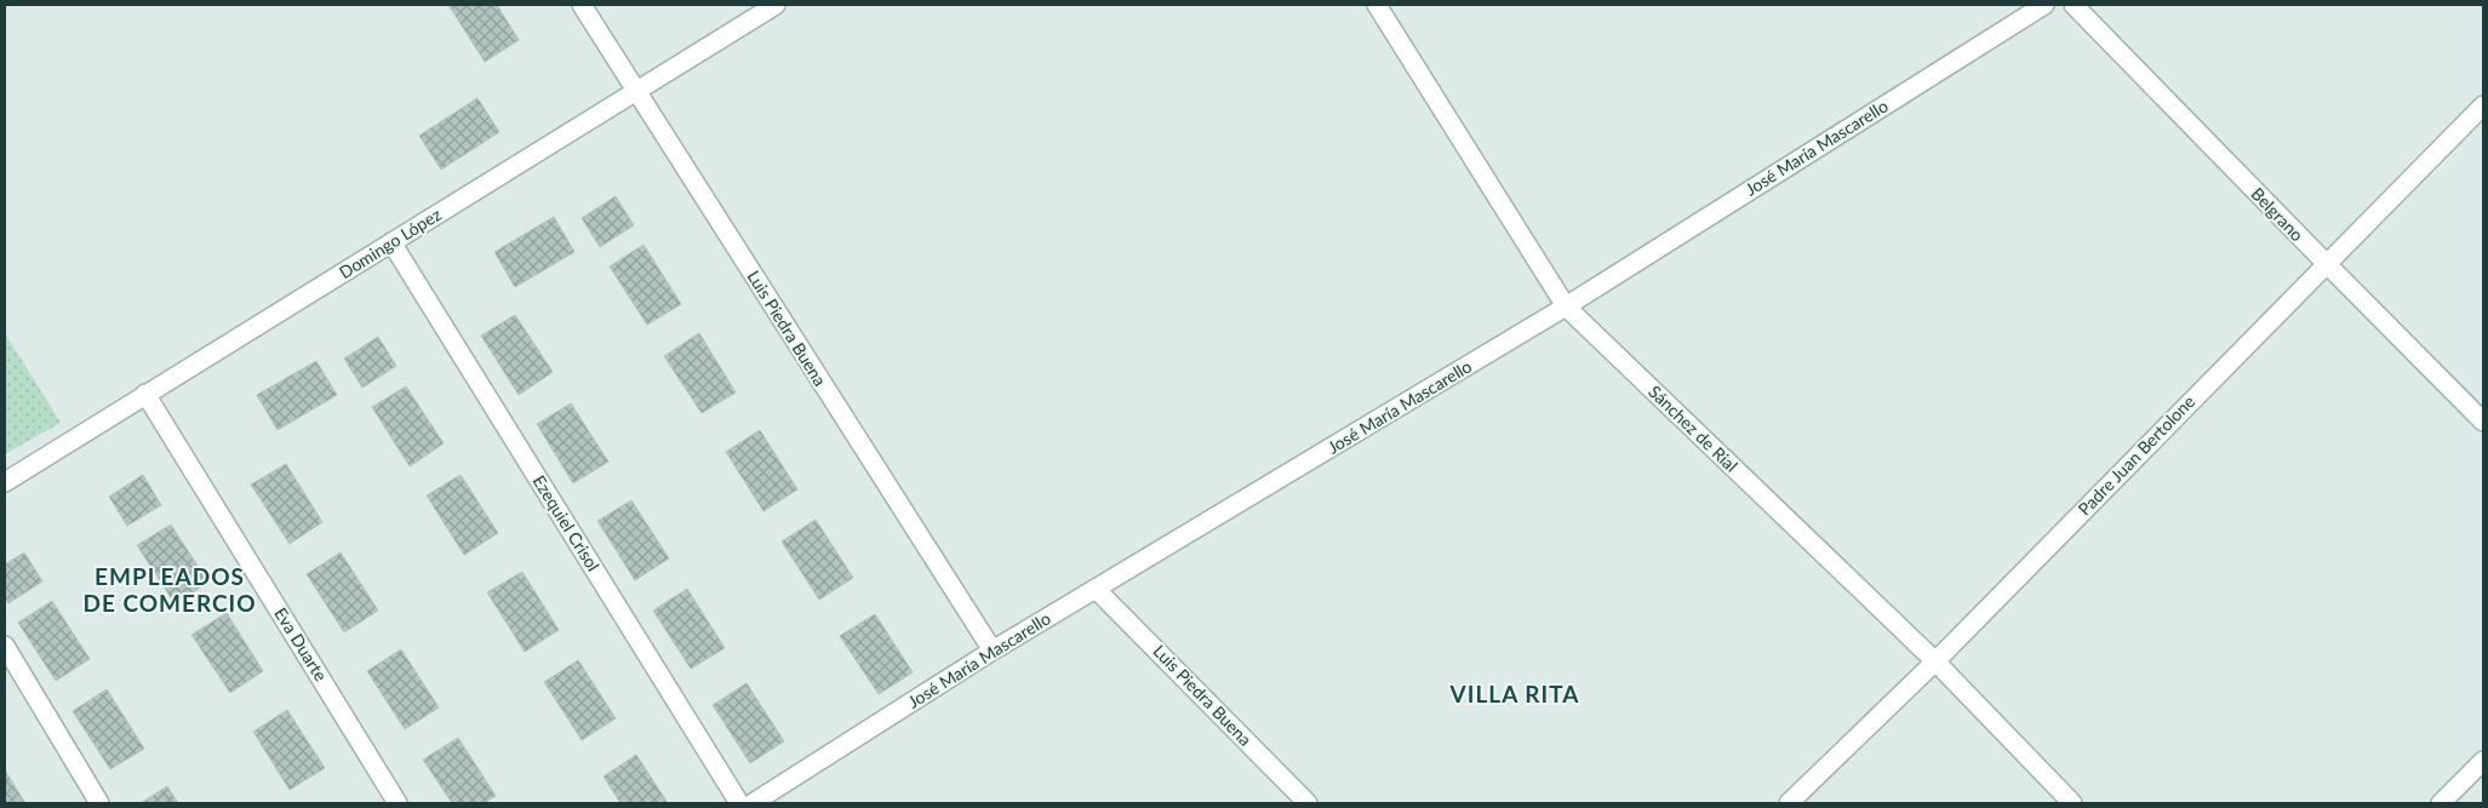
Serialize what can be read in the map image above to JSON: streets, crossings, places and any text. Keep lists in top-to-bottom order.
{
  "streets": {
    "street": [
      "José María Mascarello",
      "Belgrano",
      "Domingo López",
      "Luis Piedra Buena",
      "Sánchez de Rial",
      "Padre Juan Bertolone",
      "Ezequiel Crisol",
      "Eva Duarte"
    ]
  },
  "crossings": [
    ["José María Mascarello", "Luis Piedra Buena"],
    ["José María Mascarello", "Sánchez de Rial"],
    ["Belgrano", "Padre Juan Bertolone"],
    ["Domingo López", "Luis Piedra Buena"],
    ["Domingo López", "Ezequiel Crisol"],
    ["Domingo López", "Eva Duarte"],
    ["Sánchez de Rial", "Padre Juan Bertolone"]
  ],
  "districts": ["EMPLEADOS DE COMERCIO", "VILLA RITA"]
}
